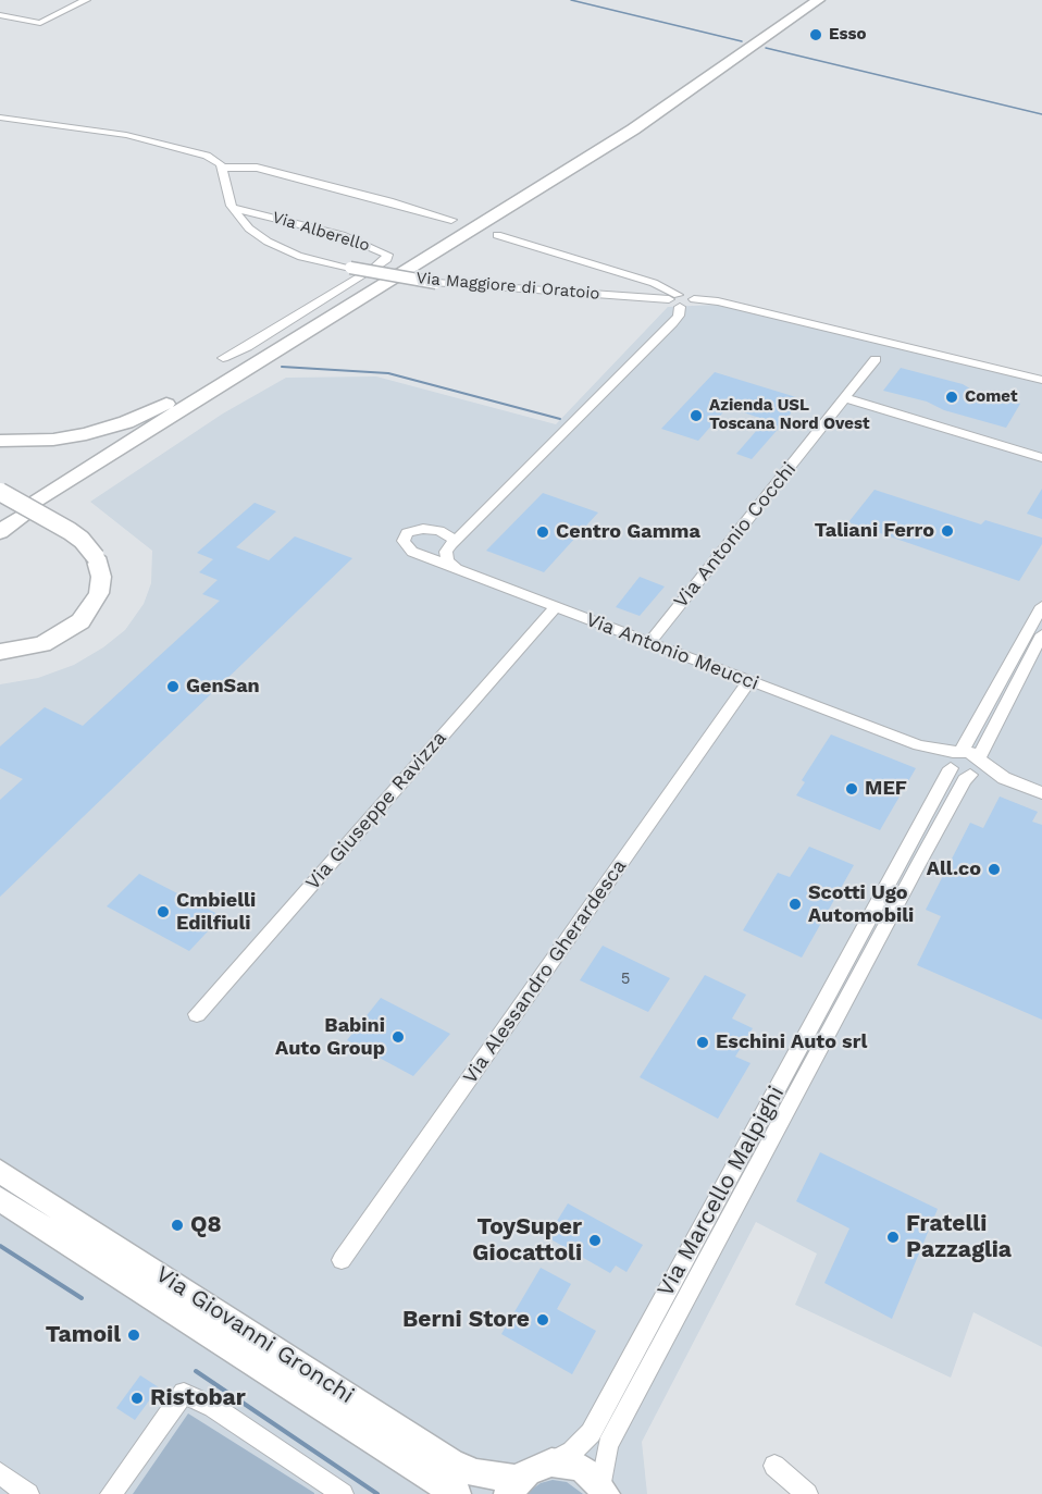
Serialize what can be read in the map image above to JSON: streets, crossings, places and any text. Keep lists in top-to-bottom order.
{
  "streets": {
    "main road": ["Via Giovanni Gronchi"],
    "street": [
      "Via Alberello",
      "Via Maggiore di Oratoio",
      "Via Antonio Cocchi",
      "Via Antonio Meucci",
      "Via Giuseppe Ravizza",
      "Via Alessandro Gherardesca",
      "Via Marcello Malpighi"
    ]
  },
  "crossings": [
    ["Via Alberello", "Via Maggiore di Oratoio"],
    ["Via Antonio Cocchi", "Via Antonio Meucci"],
    ["Via Antonio Meucci", "Via Giuseppe Ravizza"],
    ["Via Antonio Meucci", "Via Alessandro Gherardesca"],
    ["Via Antonio Meucci", "Via Marcello Malpighi"]
  ],
  "places": [
    "Esso",
    "Comet",
    "Azienda USL Toscana Nord Ovest",
    "Taliani Ferro",
    "Centro Gamma",
    "GenSan",
    "MEF",
    "All.co",
    "Scotti Ugo Automobili",
    "Cmbielli Edilfiuli",
    "Babini Auto Group",
    "Eschini Auto srl",
    "Q8",
    "Fratelli Pazzaglia",
    "ToySuper Giocattoli",
    "Berni Store",
    "Tamoil",
    "Ristobar"
  ],
  "house_numbers": ["5"]
}
